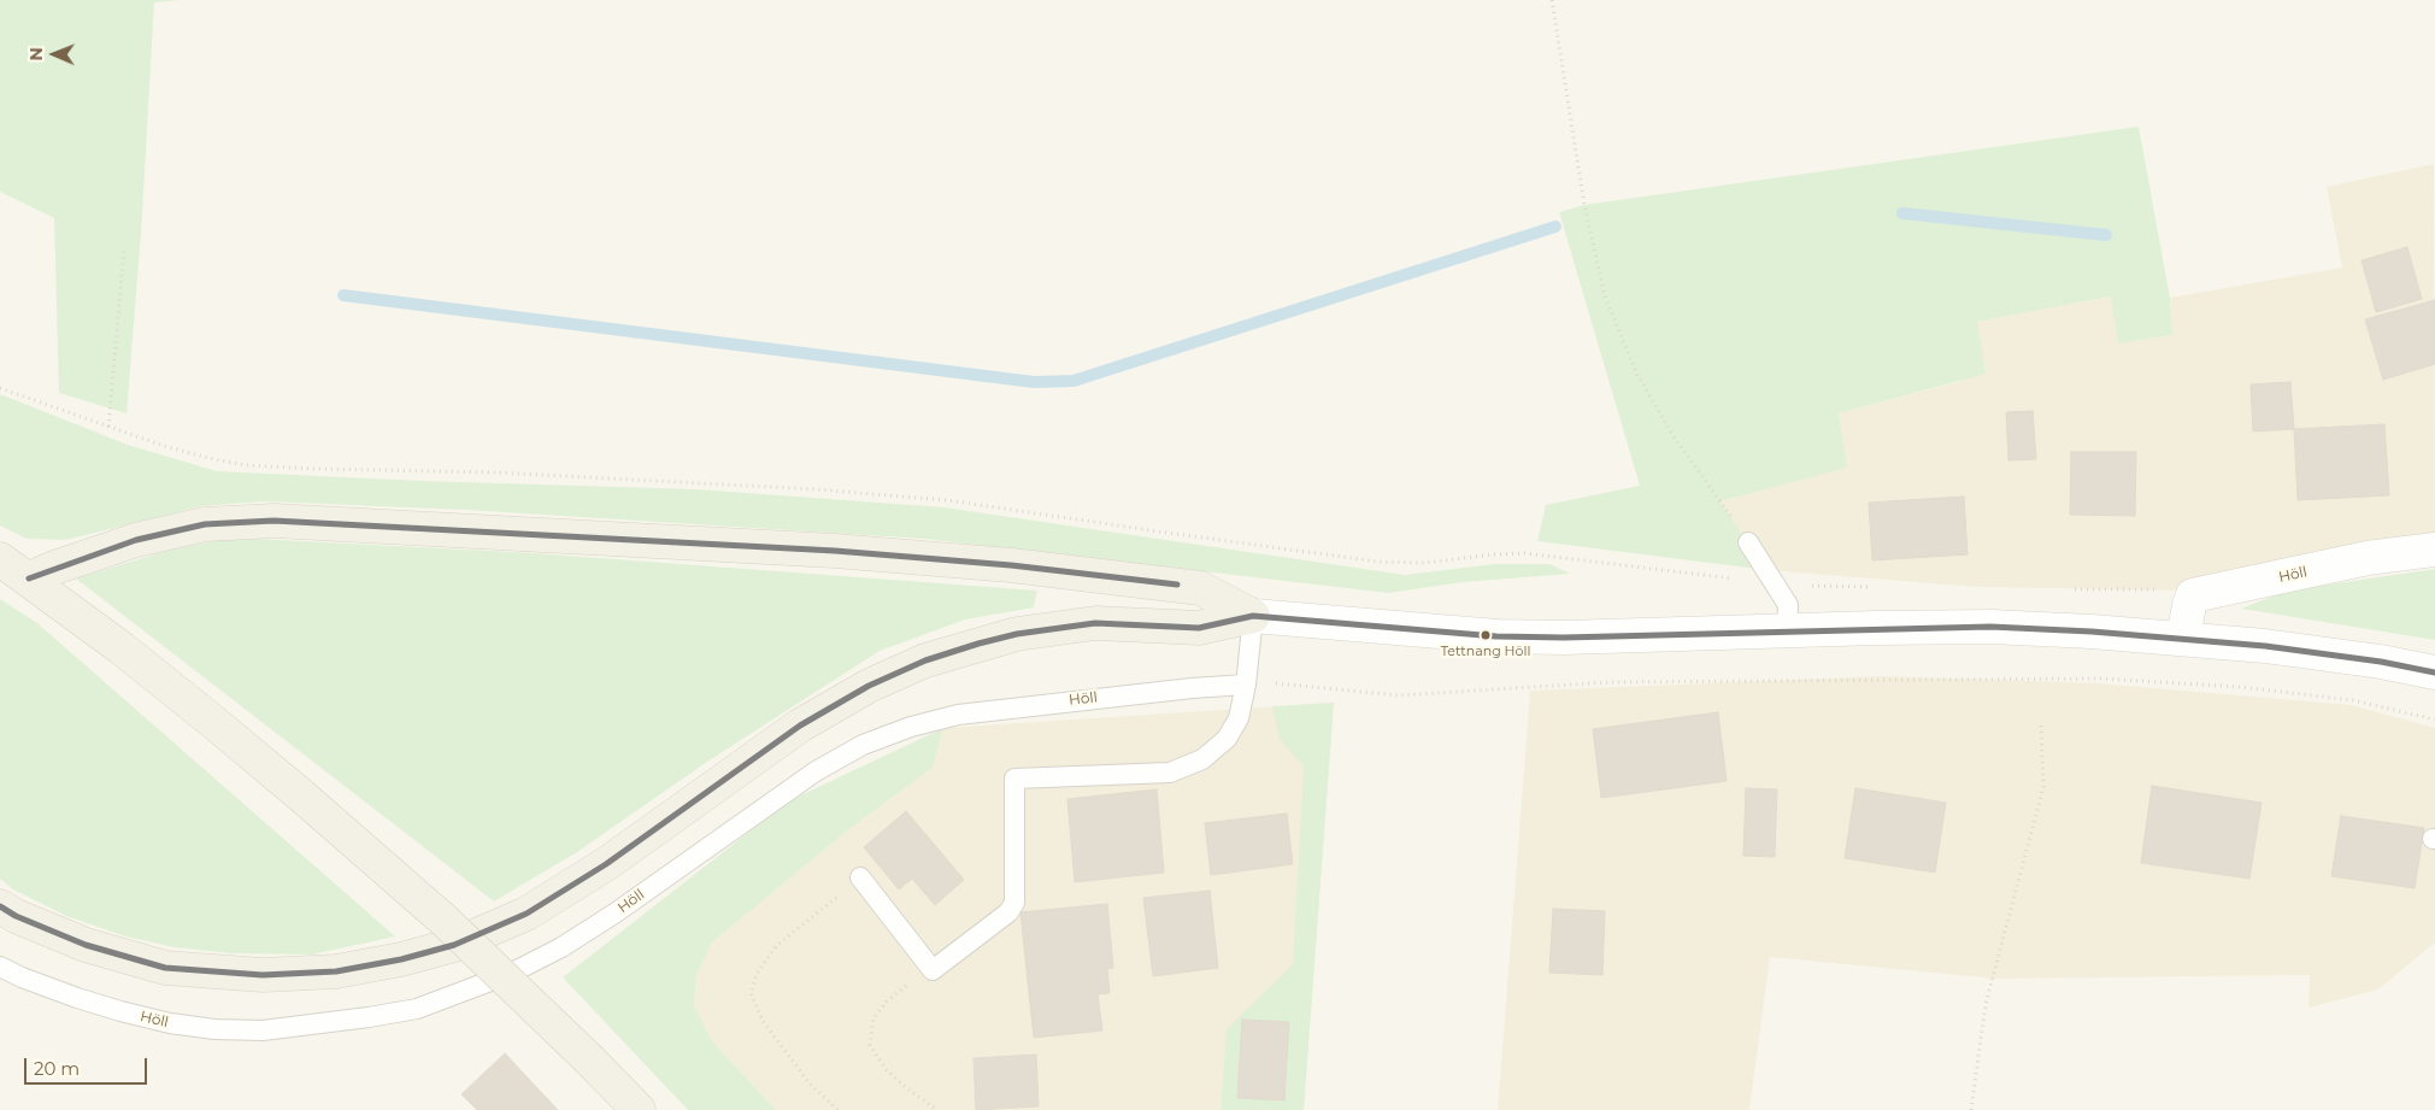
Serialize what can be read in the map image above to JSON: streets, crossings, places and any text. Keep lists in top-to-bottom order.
{
  "streets": {
    "main road": ["Höll"]
  },
  "places": ["Tettnang Höll"],
  "scale_bar": "20 m",
  "north": "left"
}
